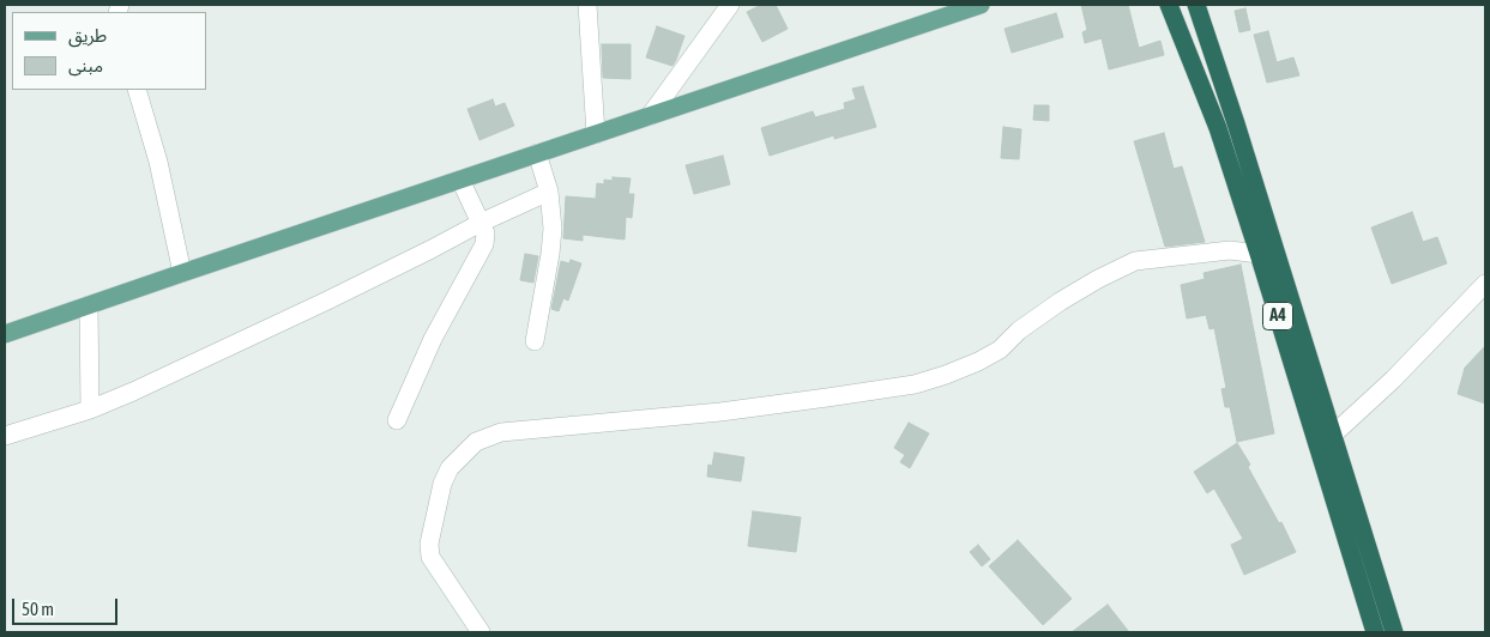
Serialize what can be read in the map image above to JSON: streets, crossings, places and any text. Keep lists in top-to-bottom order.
{
  "streets": {
    "highway": ["A4"]
  },
  "legend": ["طريق", "مبنى"],
  "scale_bar": "50 m"
}
